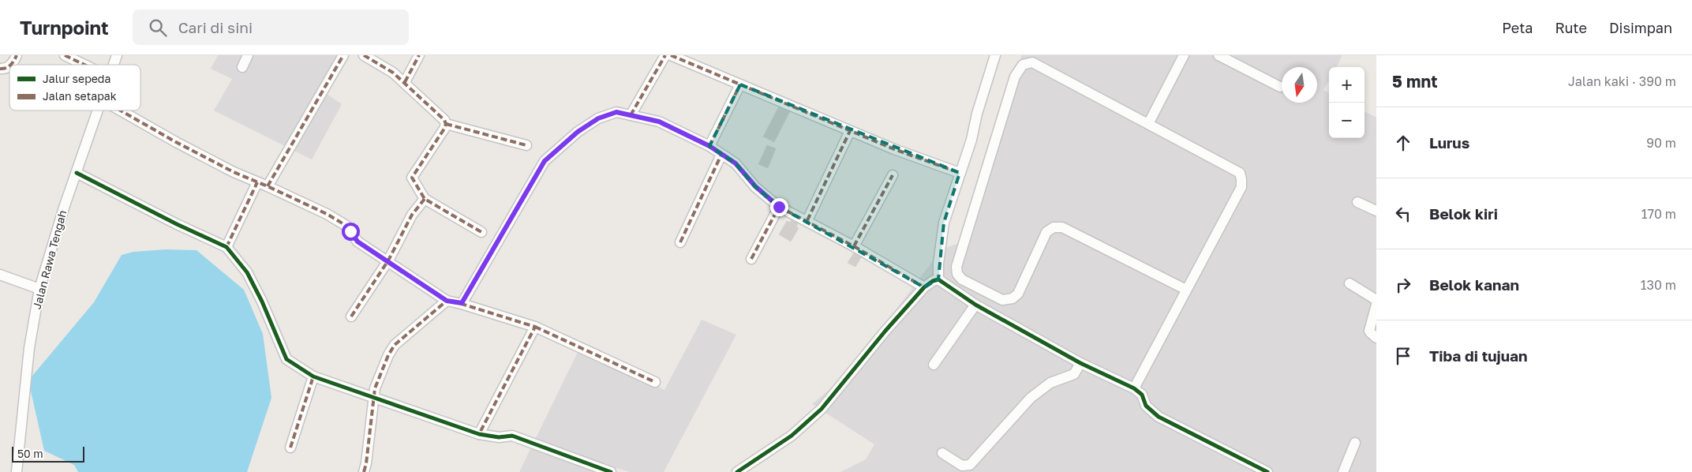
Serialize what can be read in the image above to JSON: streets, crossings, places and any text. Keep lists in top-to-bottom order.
{
  "streets": {
    "street": ["Jalan Rawa Tengah"]
  },
  "legend": ["Jalur sepeda", "Jalan setapak"],
  "scale_bar": "50 m",
  "north": "bottom",
  "page": {
    "header": "Turnpoint",
    "search": "Cari di sini",
    "nav": ["Peta", "Rute", "Disimpan"],
    "heading": ["5 mnt", "Jalan kaki · 390 m"],
    "map_buttons": ["+", "−"],
    "list": [
      ["Lurus", "90 m"],
      ["Belok kiri", "170 m"],
      ["Belok kanan", "130 m"],
      "Tiba di tujuan"
    ],
    "scale": "50 m"
  }
}
